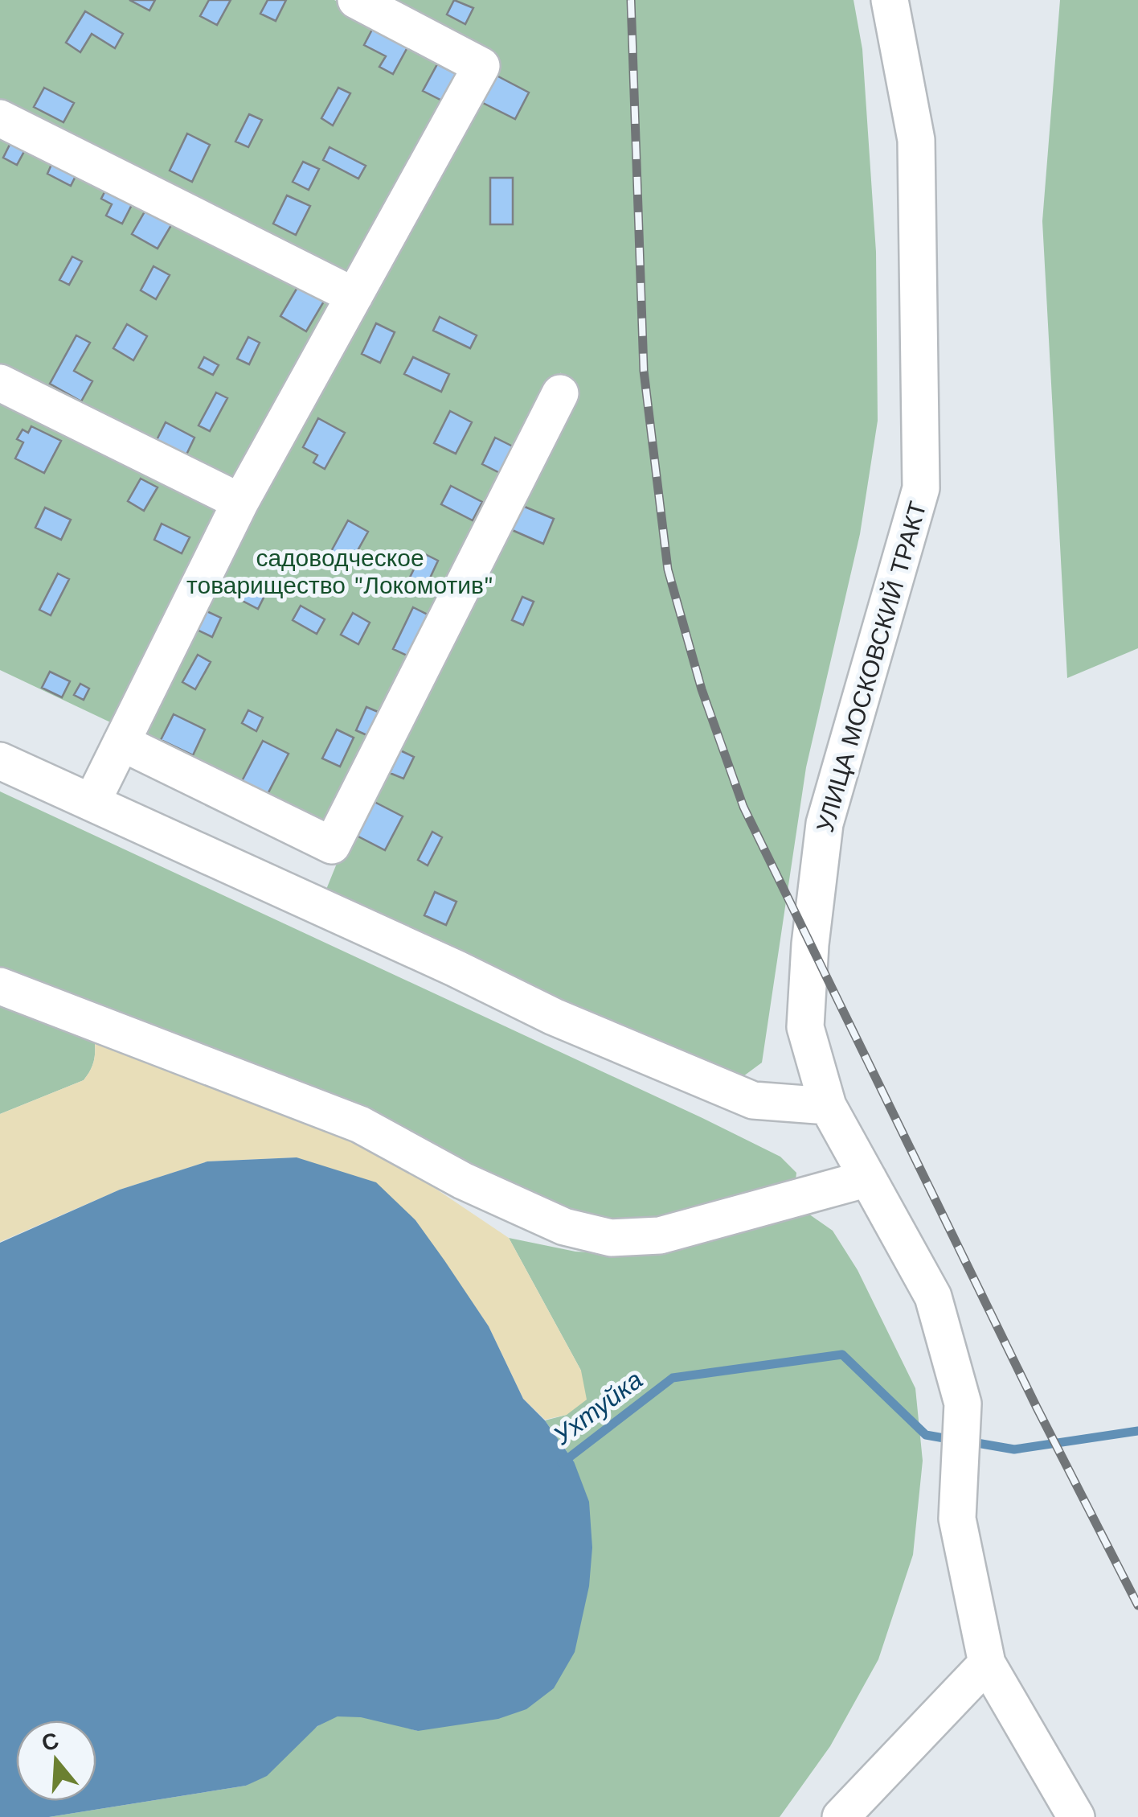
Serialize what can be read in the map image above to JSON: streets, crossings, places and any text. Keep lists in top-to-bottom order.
{
  "streets": {
    "street": ["УЛИЦА МОСКОВСКИЙ ТРАКТ"]
  },
  "water": ["Ухтуйка"],
  "parks": ["садоводческое товарищество \"Локомотив\""],
  "north": "top"
}
